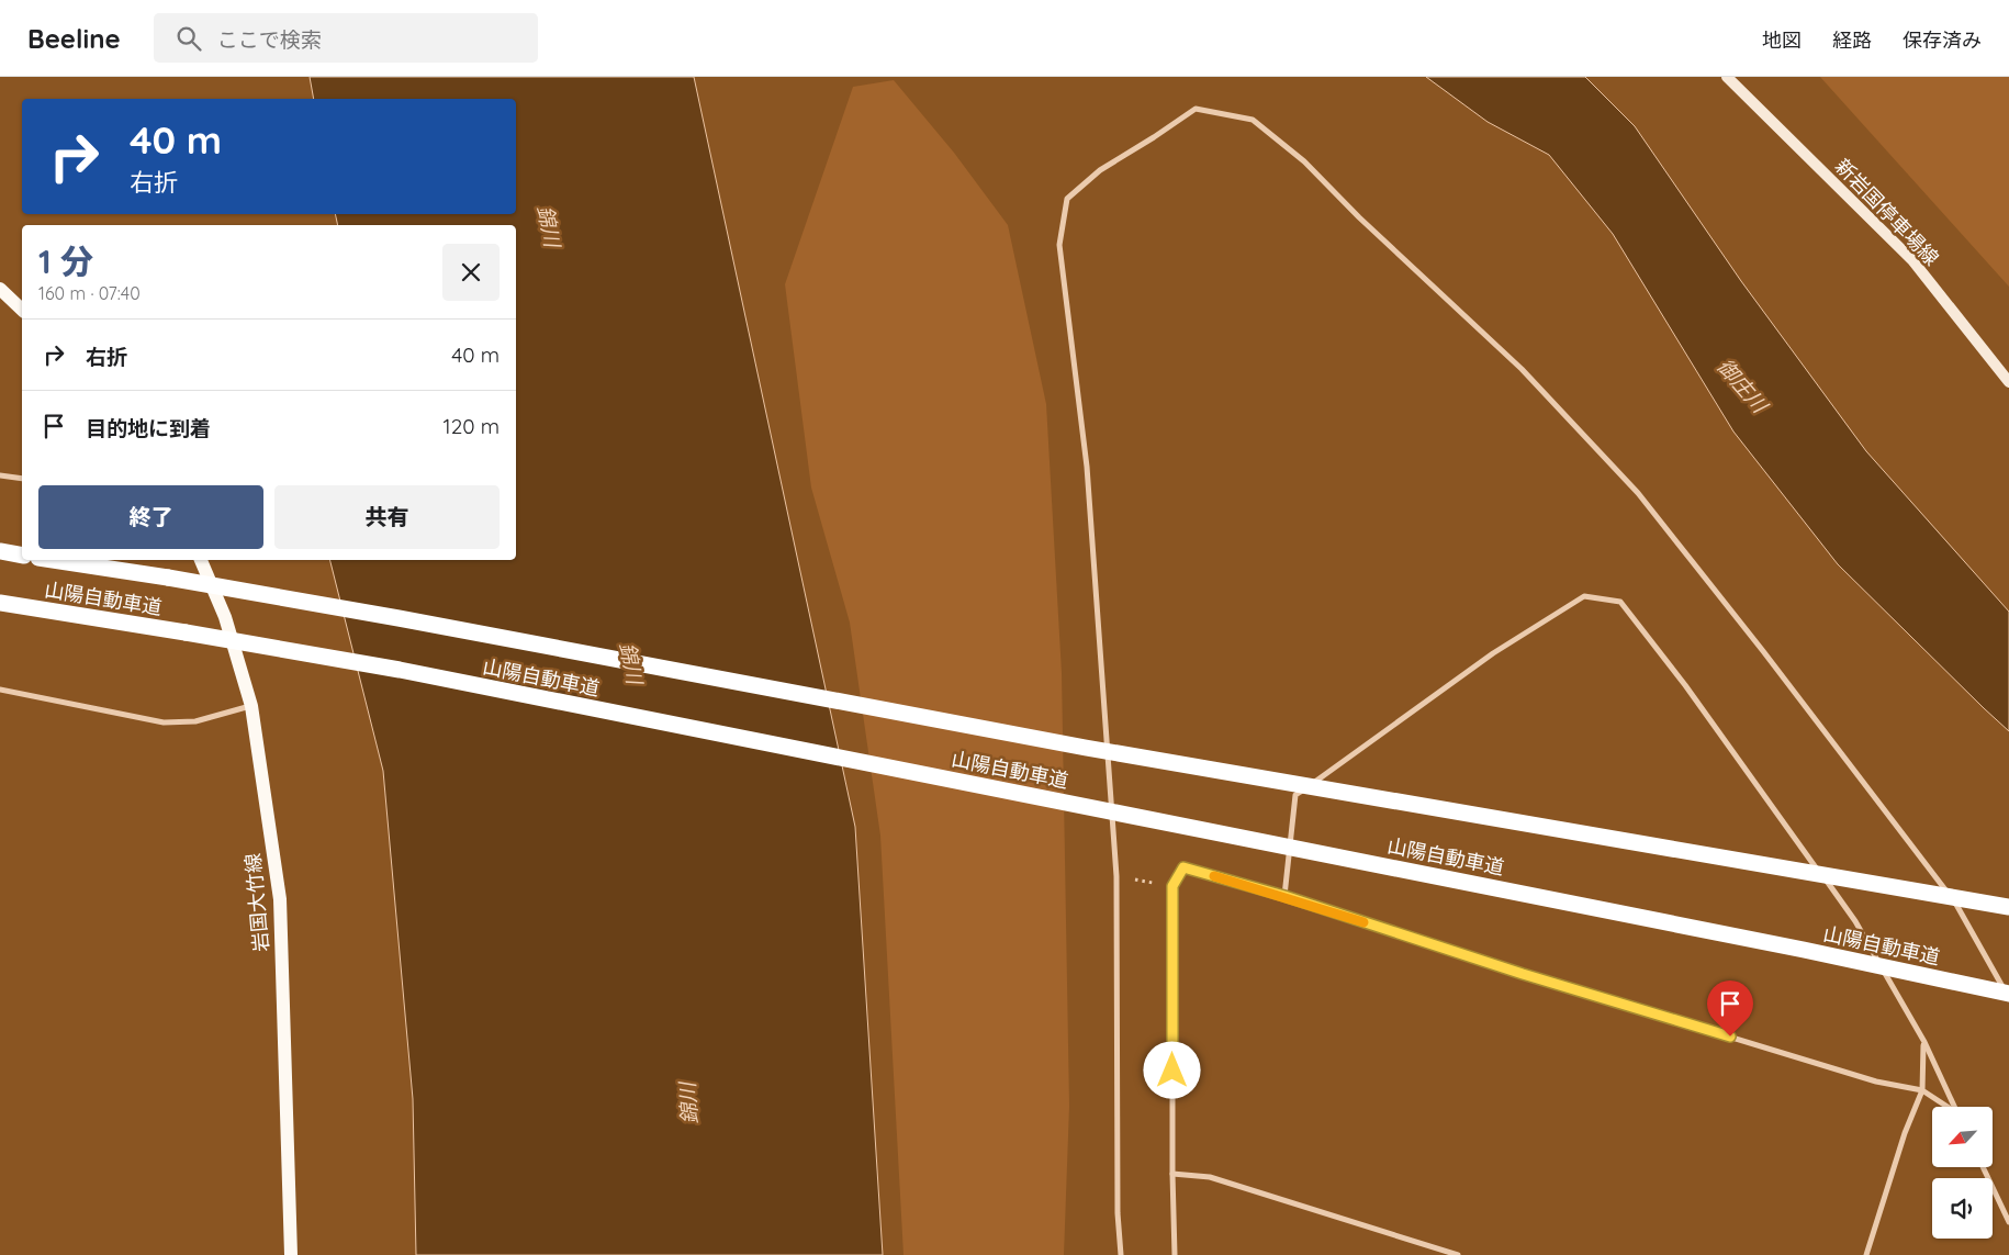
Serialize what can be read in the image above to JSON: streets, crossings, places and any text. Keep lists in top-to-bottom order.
{
  "streets": {
    "highway": ["山陽自動車道"],
    "main road": ["新岩国停車場線", "岩国大竹線"]
  },
  "water": ["錦川", "御庄川"],
  "north": "bottom left",
  "page": {
    "header": "Beeline",
    "search": "ここで検索",
    "nav": ["地図", "経路", "保存済み"],
    "turn": ["40 m", "右折"],
    "heading": ["1 分", "160 m · 07:40"],
    "list": [
      {
        "name": "右折",
        "value": "40 m"
      },
      {
        "name": "目的地に到着",
        "value": "120 m"
      }
    ],
    "buttons": ["終了", "共有"]
  }
}
